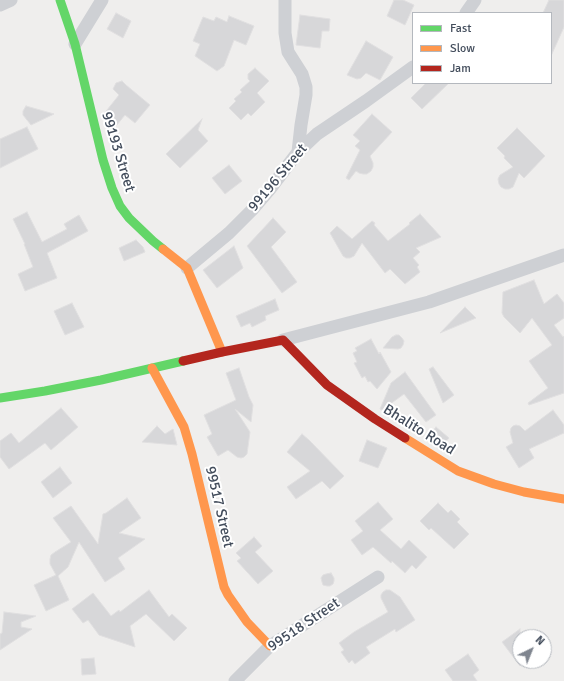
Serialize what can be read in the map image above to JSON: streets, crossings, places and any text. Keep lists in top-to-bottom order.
{
  "streets": {
    "street": [
      "99193 Street",
      "99196 Street",
      "Bhalito Road",
      "99517 Street",
      "99518 Street"
    ]
  },
  "crossings": [
    ["99193 Street", "99196 Street"],
    ["99517 Street", "99518 Street"]
  ],
  "legend": ["Fast", "Slow", "Jam"],
  "north": "top right"
}
